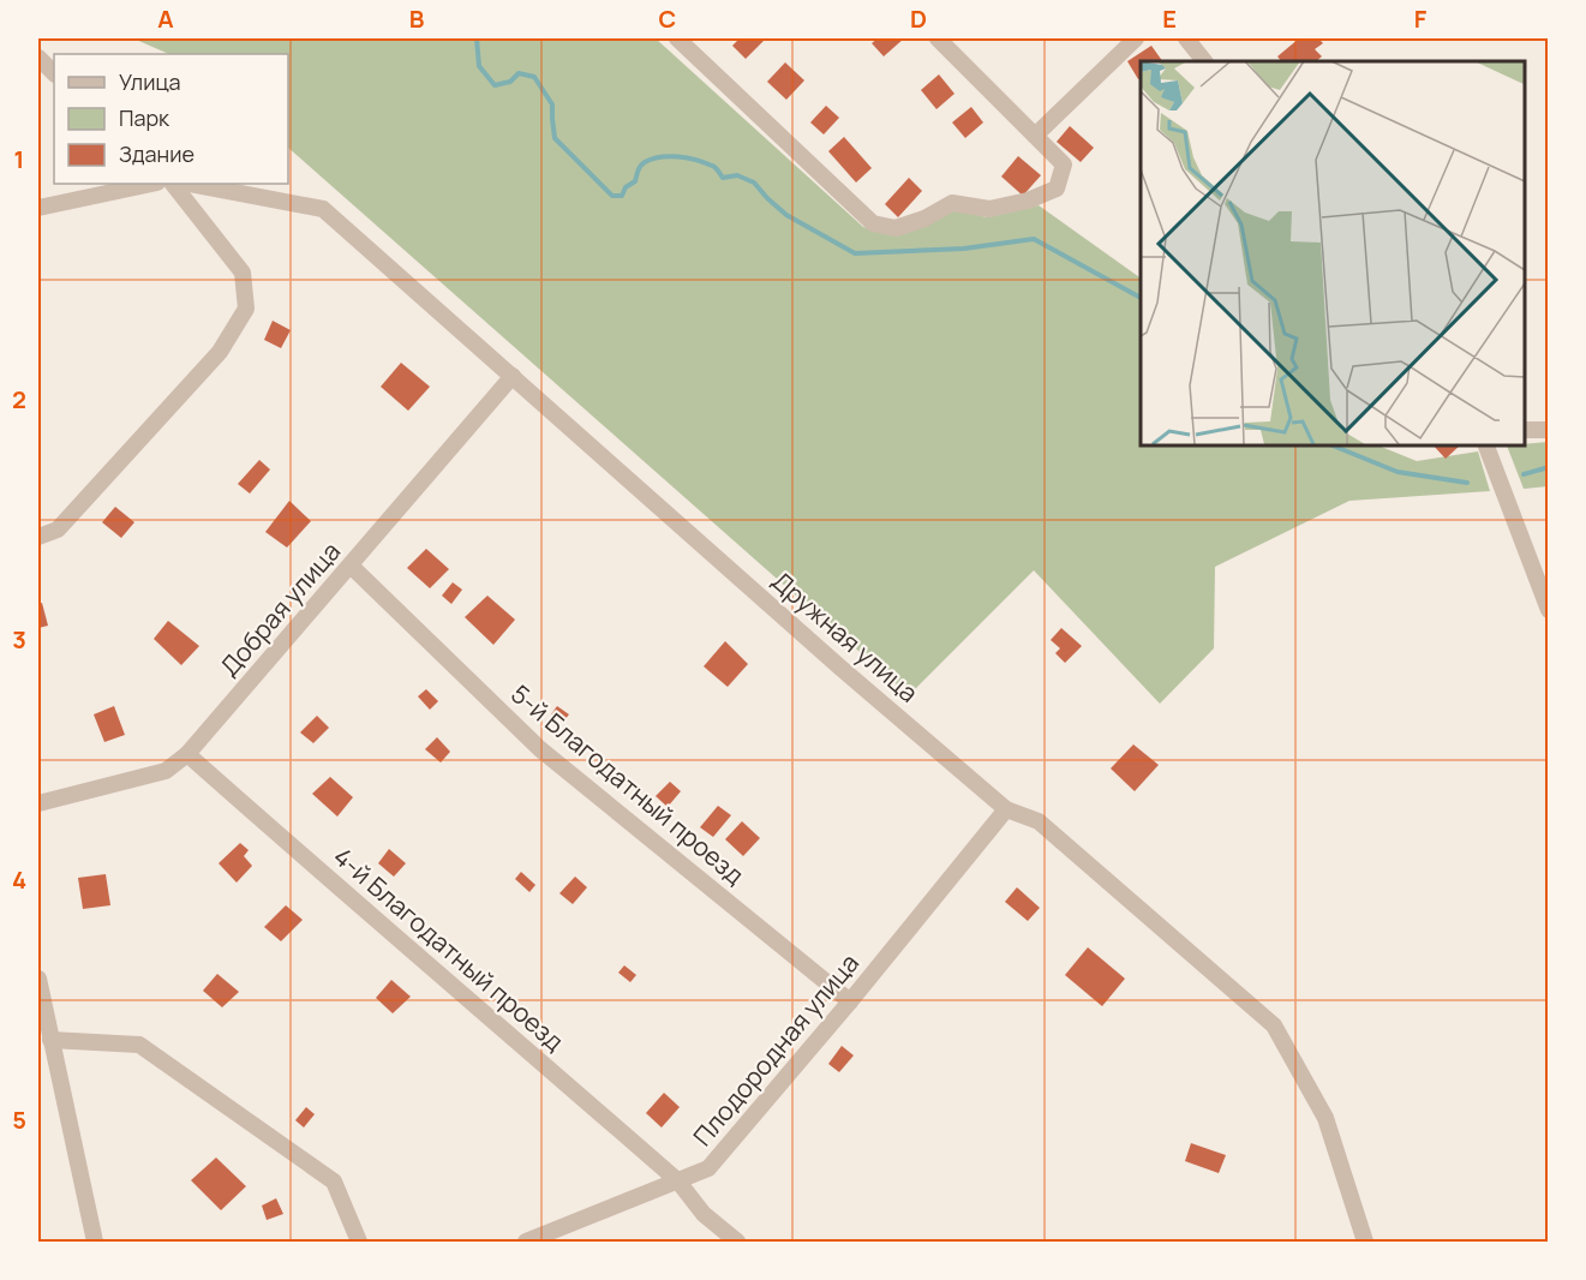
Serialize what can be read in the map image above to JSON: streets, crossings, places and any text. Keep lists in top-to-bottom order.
{
  "streets": {
    "street": [
      "Добрая улица",
      "Дружная улица",
      "5-й Благодатный проезд",
      "4-й Благодатный проезд",
      "Плодородная улица"
    ]
  },
  "crossings": [
    ["Добрая улица", "Дружная улица"],
    ["Добрая улица", "5-й Благодатный проезд"],
    ["Добрая улица", "4-й Благодатный проезд"],
    ["Дружная улица", "Плодородная улица"],
    ["5-й Благодатный проезд", "Плодородная улица"],
    ["4-й Благодатный проезд", "Плодородная улица"]
  ],
  "legend": ["Улица", "Парк", "Здание"],
  "grid": {
    "columns": [
      "A",
      "B",
      "C",
      "D",
      "E",
      "F"
    ],
    "rows": [
      "1",
      "2",
      "3",
      "4",
      "5"
    ]
  }
}
